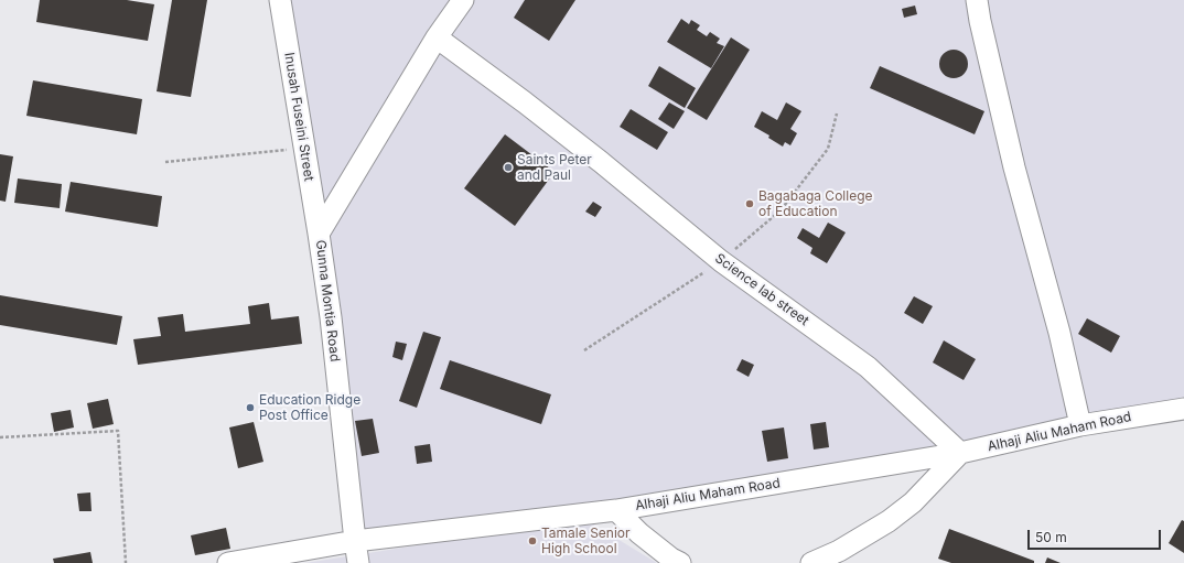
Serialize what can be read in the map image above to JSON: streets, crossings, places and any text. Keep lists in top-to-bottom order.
{
  "streets": {
    "street": [
      "Inusah Fuseini Street",
      "Science lab street",
      "Gunna Montia Road",
      "Alhaji Aliu Maham Road"
    ]
  },
  "crossings": [
    ["Inusah Fuseini Street", "Gunna Montia Road"],
    ["Science lab street", "Gunna Montia Road"],
    ["Science lab street", "Alhaji Aliu Maham Road"],
    ["Gunna Montia Road", "Alhaji Aliu Maham Road"]
  ],
  "places": [
    "Saints Peter and Paul",
    "Bagabaga College of Education",
    "Education Ridge Post Office",
    "Tamale Senior High School"
  ],
  "scale_bar": "50 m"
}
